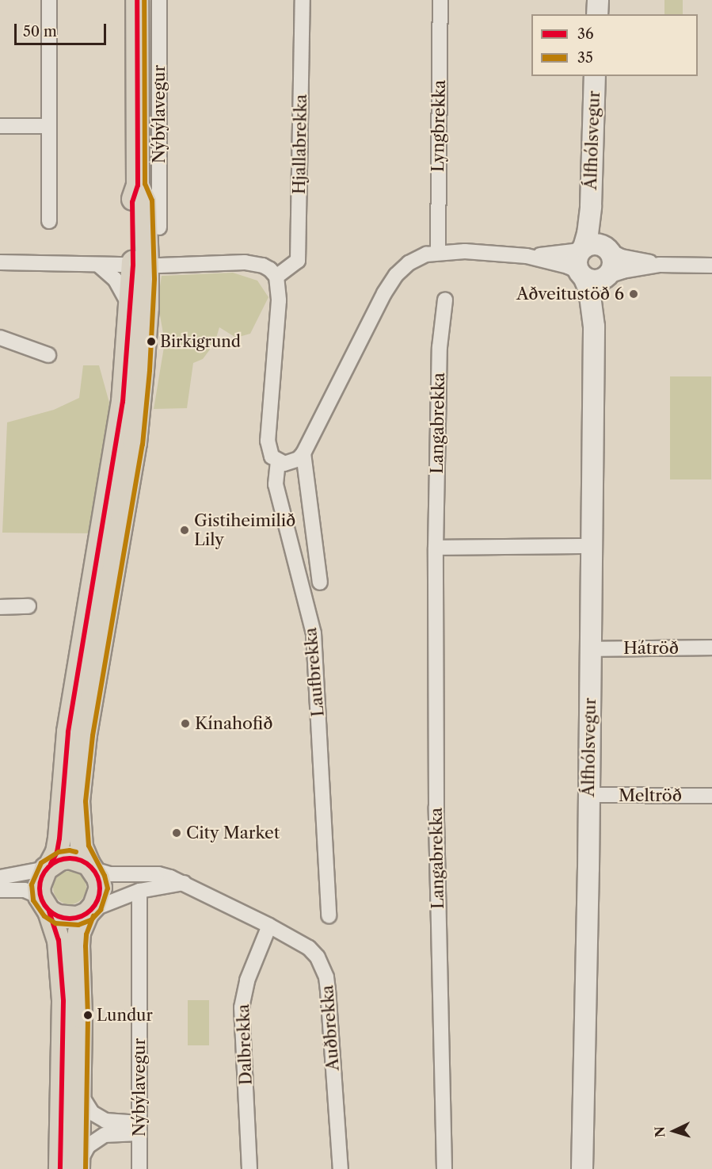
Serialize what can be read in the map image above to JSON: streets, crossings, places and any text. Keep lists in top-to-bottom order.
{
  "streets": {
    "main road": ["Nýbýlavegur"],
    "street": [
      "Lyngbrekka",
      "Álfhólsvegur",
      "Hjallabrekka",
      "Langabrekka",
      "Hátröð",
      "Laufbrekka",
      "Meltröð",
      "Auðbrekka",
      "Dalbrekka"
    ]
  },
  "crossings": [
    ["Nýbýlavegur", "Auðbrekka"],
    ["Álfhólsvegur", "Hátröð"],
    ["Álfhólsvegur", "Meltröð"],
    ["Auðbrekka", "Dalbrekka"]
  ],
  "places": [
    "Aðveitustöð 6",
    "Birkigrund",
    "Gistiheimilið Lily",
    "Kínahofið",
    "City Market",
    "Lundur"
  ],
  "lines": ["transit line 36", "transit line 35"],
  "legend": ["36", "35"],
  "scale_bar": "50 m",
  "north": "left"
}
